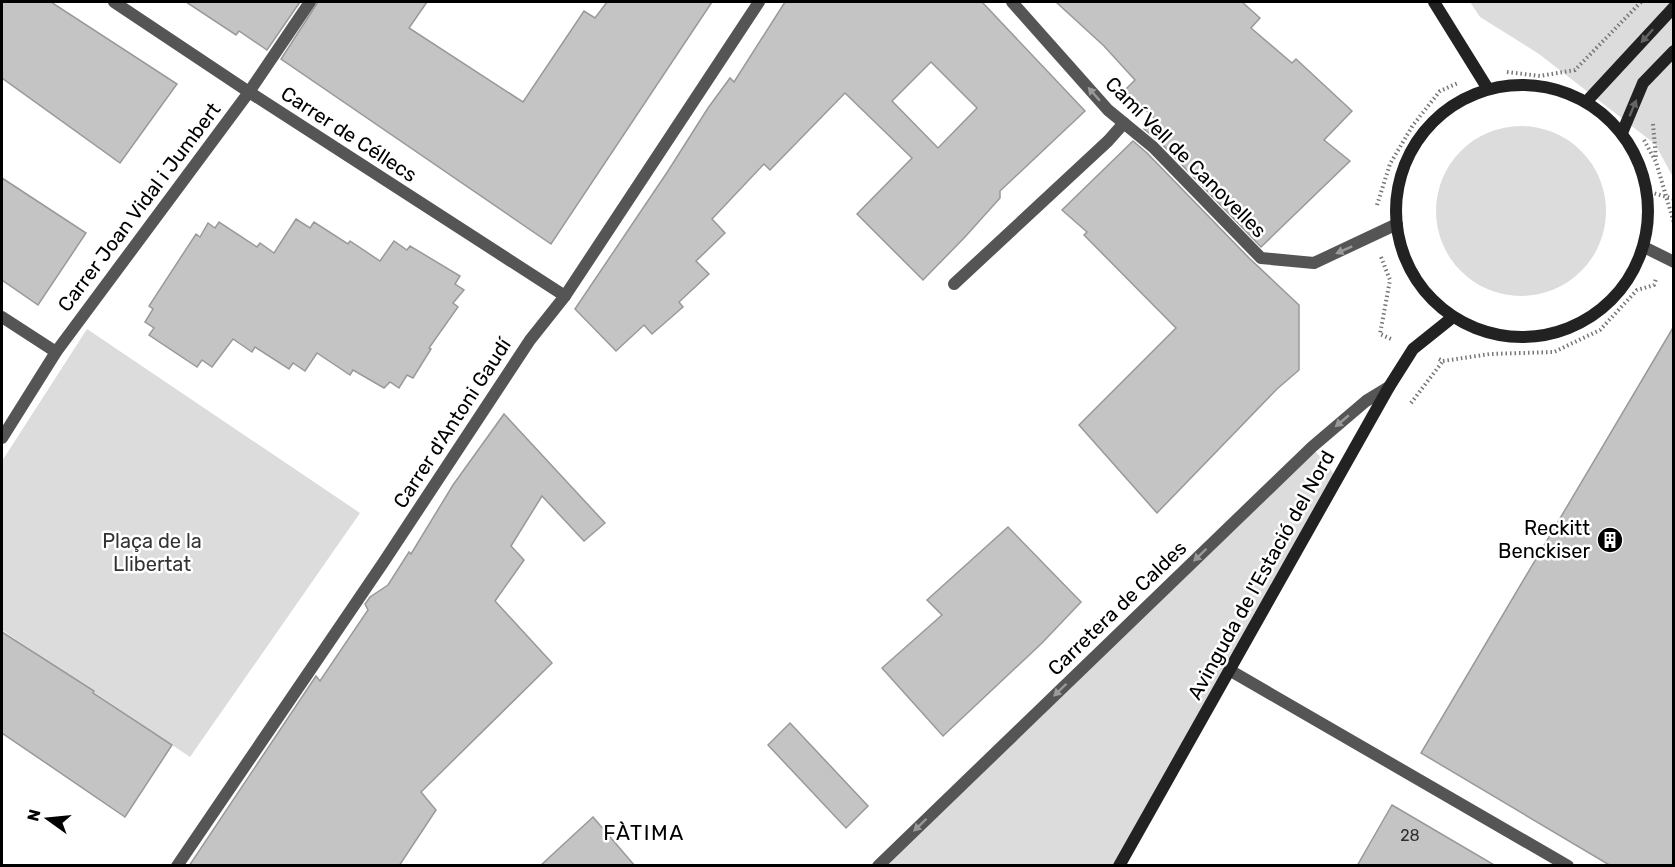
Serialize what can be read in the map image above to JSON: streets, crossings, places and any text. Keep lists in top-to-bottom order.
{
  "streets": {
    "street": [
      "Carrer de Céllecs",
      "Camí Vell de Canovelles",
      "Carrer Joan Vidal i Jumbert",
      "Carrer d'Antoni Gaudí",
      "Avinguda de l'Estació del Nord",
      "Carretera de Caldes"
    ]
  },
  "crossings": [
    ["Carrer de Céllecs", "Carrer Joan Vidal i Jumbert"],
    ["Carrer de Céllecs", "Carrer d'Antoni Gaudí"],
    ["Avinguda de l'Estació del Nord", "Carretera de Caldes"]
  ],
  "one_way": ["Camí Vell de Canovelles", "Carretera de Caldes"],
  "districts": ["FÀTIMA"],
  "parks": ["Plaça de la Llibertat"],
  "places": {
    "building": ["Reckitt Benckiser"]
  },
  "house_numbers": ["28"],
  "north": "left"
}
